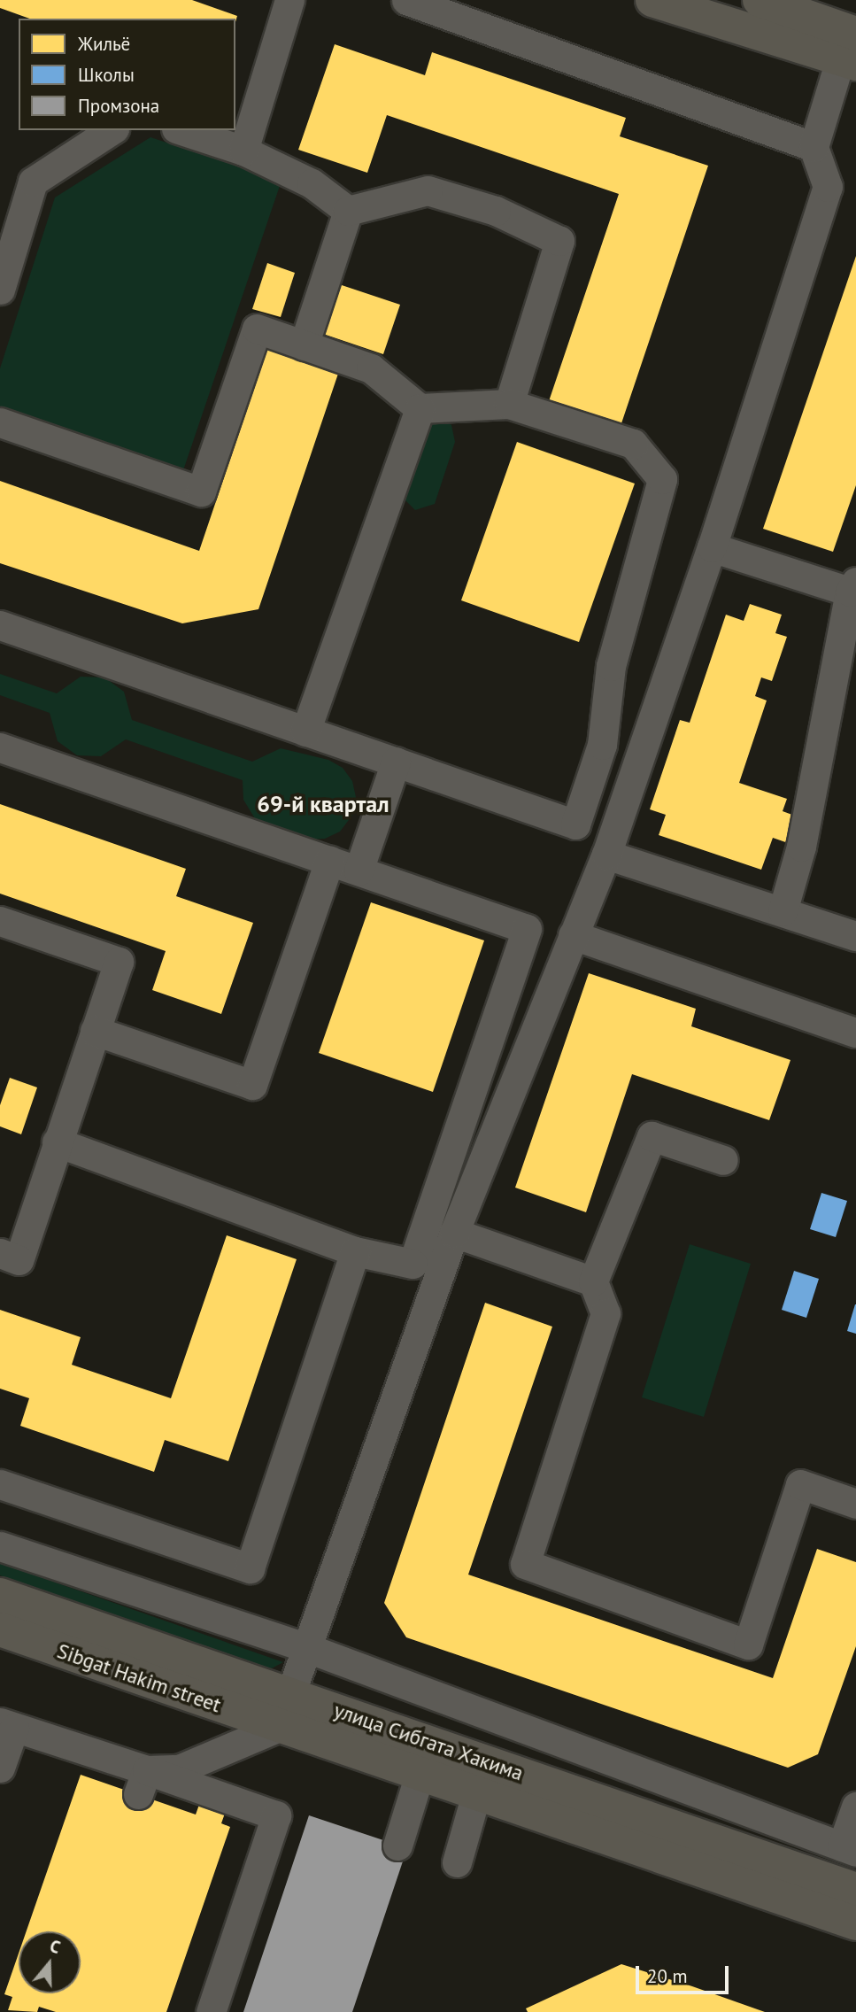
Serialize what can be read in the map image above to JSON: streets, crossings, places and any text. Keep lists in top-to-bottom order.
{
  "streets": {
    "main road": ["Sibgat Hakim street", "улица Сибгата Хакима"]
  },
  "crossings": [
    ["Sibgat Hakim street", "улица Сибгата Хакима"]
  ],
  "districts": ["69-й квартал"],
  "legend": ["Жильё", "Школы", "Промзона"],
  "scale_bar": "20 m",
  "north": "top"
}
